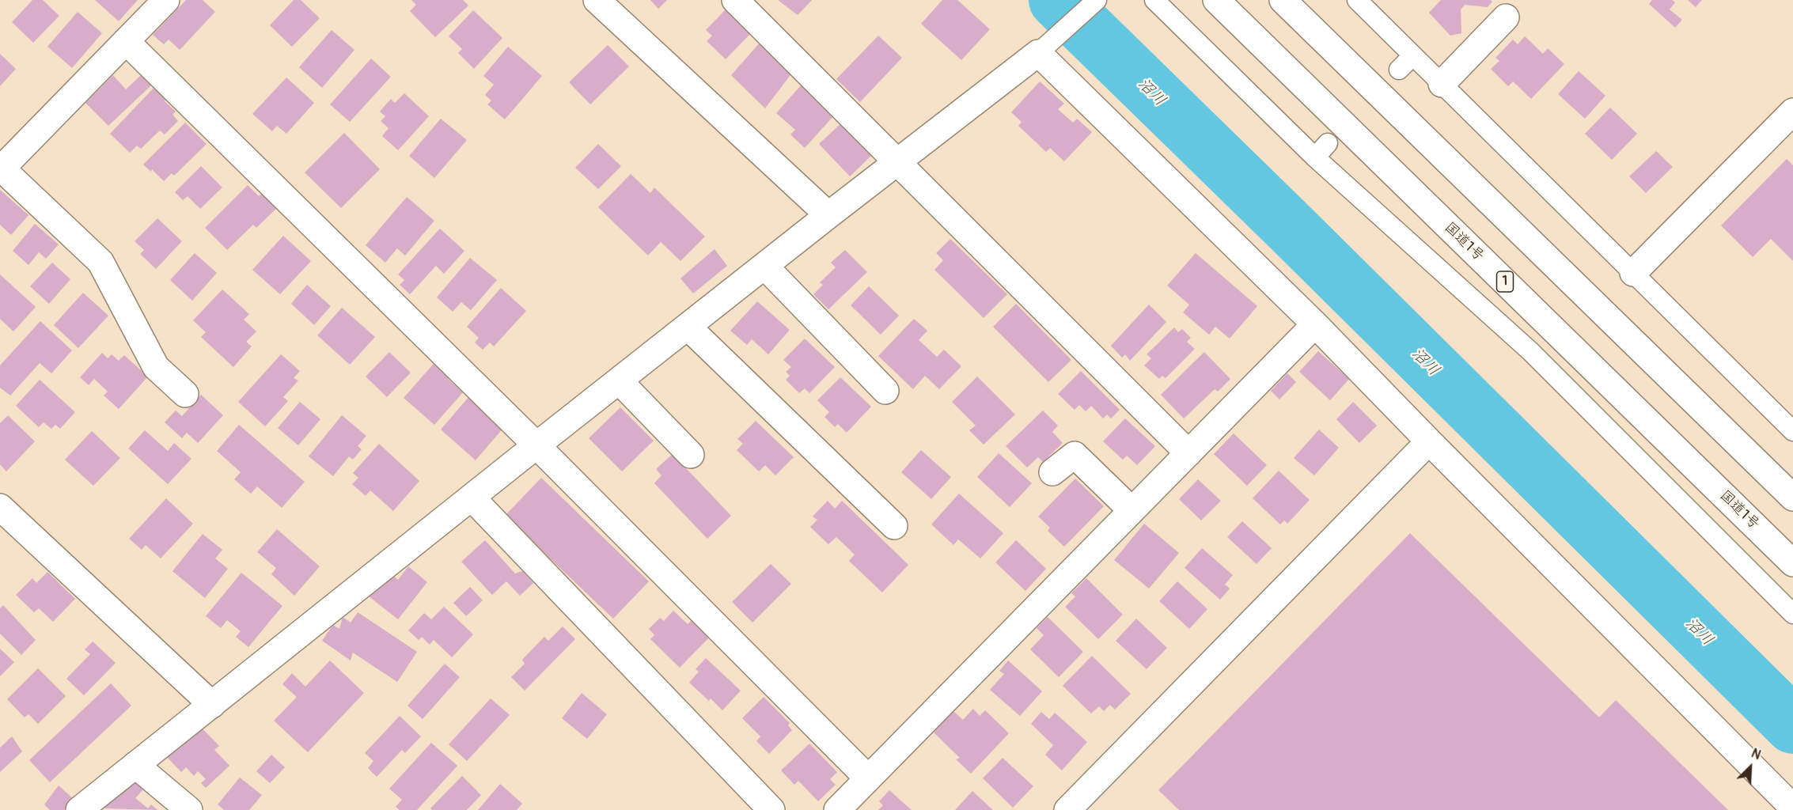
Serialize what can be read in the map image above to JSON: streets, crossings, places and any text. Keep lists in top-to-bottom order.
{
  "streets": {
    "main road": ["国道1号", "1"]
  },
  "water": ["沼川"],
  "north": "top right"
}
